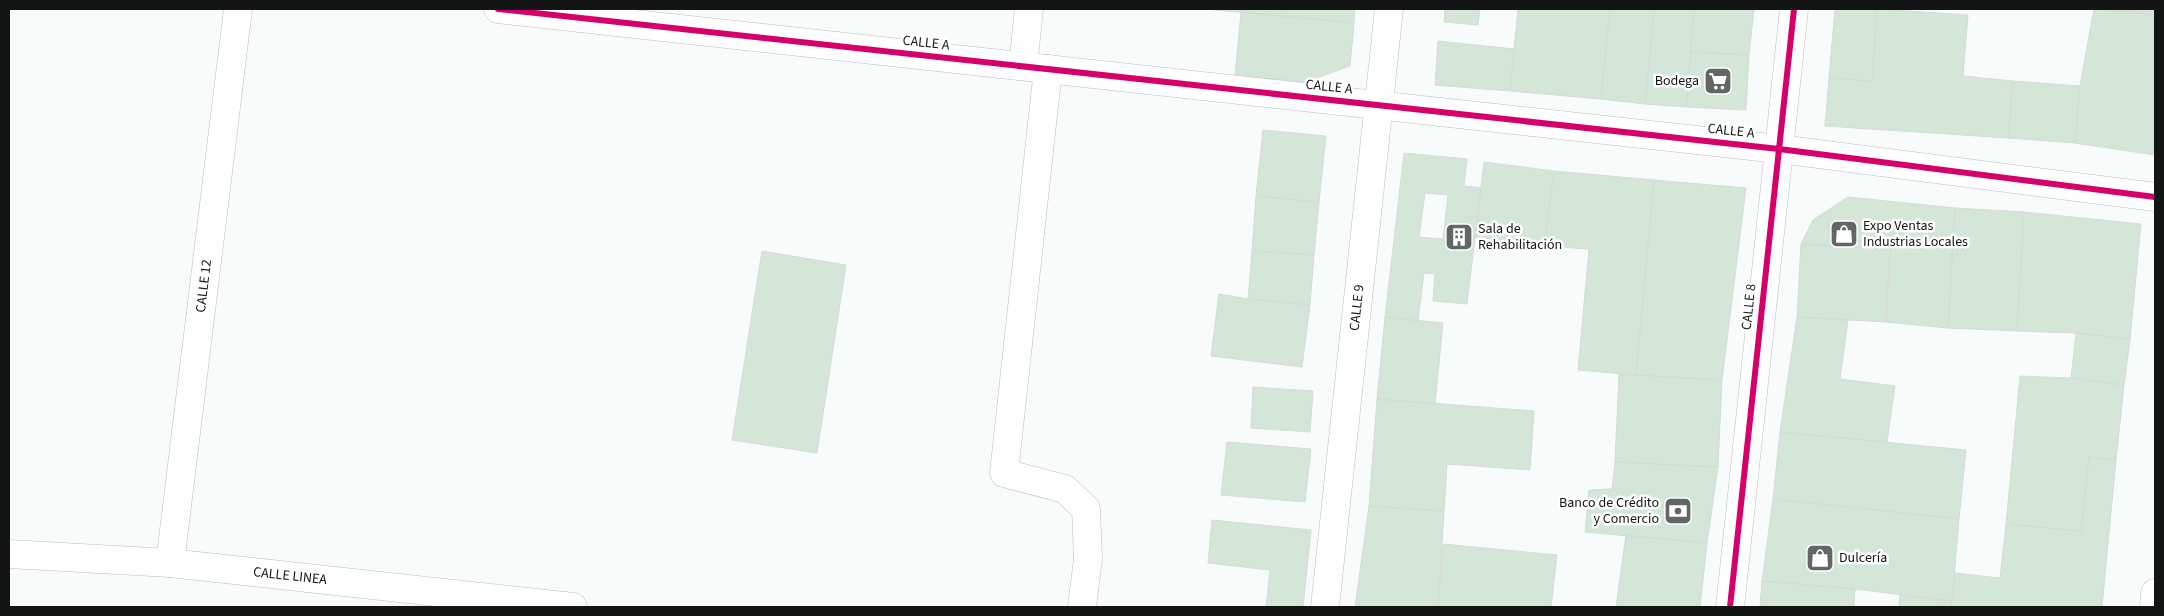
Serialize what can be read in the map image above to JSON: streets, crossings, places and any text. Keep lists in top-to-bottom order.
{
  "streets": {
    "street": [
      "CALLE A",
      "CALLE 12",
      "CALLE 8",
      "CALLE 9",
      "CALLE LINEA"
    ]
  },
  "crossings": [
    ["CALLE A", "CALLE 8"],
    ["CALLE A", "CALLE 9"],
    ["CALLE 12", "CALLE LINEA"]
  ],
  "places": {
    "supermarket": ["Bodega"],
    "shop": ["Expo Ventas Industrias Locales", "Dulcería"],
    "building": ["Sala de Rehabilitación"],
    "bank": ["Banco de Crédito y Comercio"]
  }
}
